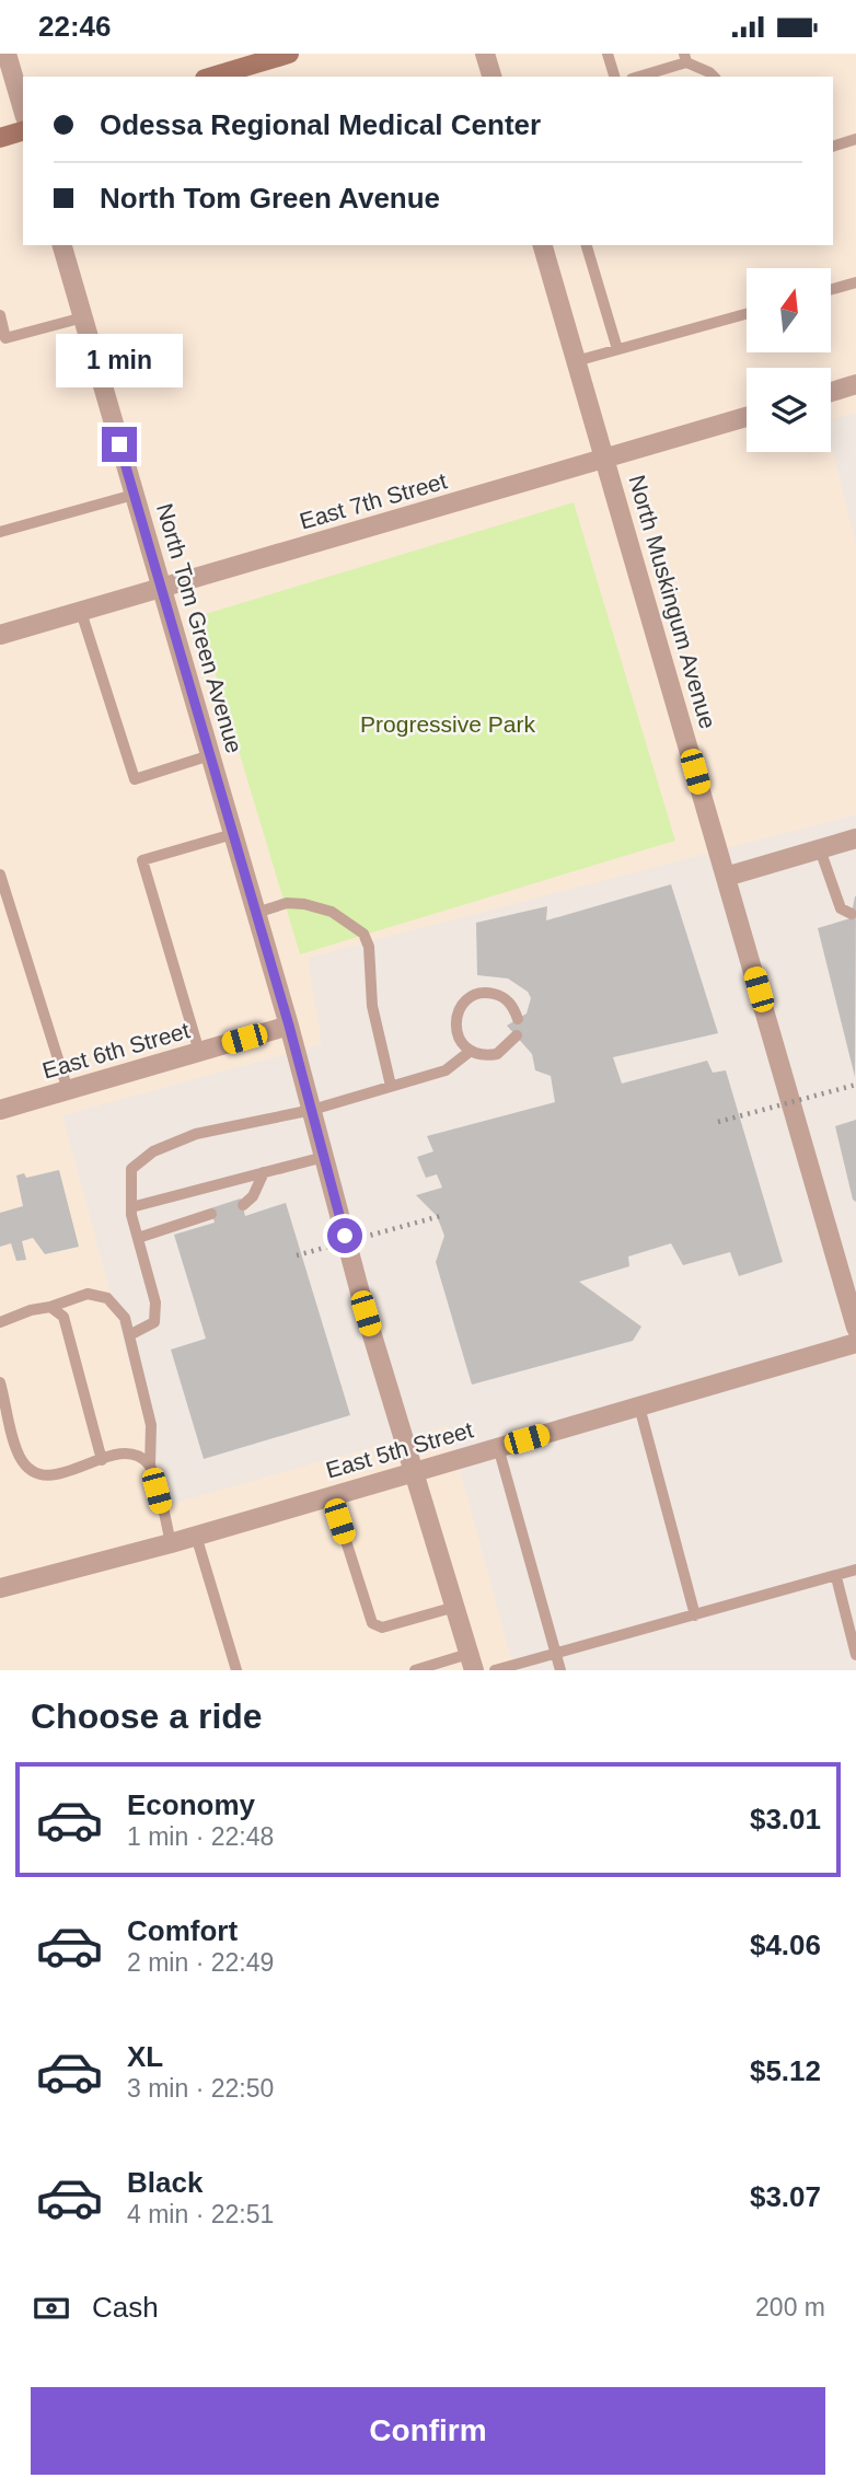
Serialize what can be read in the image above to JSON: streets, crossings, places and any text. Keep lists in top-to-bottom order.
{
  "streets": {
    "street": [
      "East 7th Street",
      "North Muskingum Avenue",
      "North Tom Green Avenue",
      "East 6th Street",
      "East 5th Street"
    ]
  },
  "crossings": [
    ["East 7th Street", "North Muskingum Avenue"],
    ["East 7th Street", "North Tom Green Avenue"],
    ["North Tom Green Avenue", "East 6th Street"],
    ["North Tom Green Avenue", "East 5th Street"]
  ],
  "parks": ["Progressive Park"],
  "north": "top",
  "page": {
    "status": "22:46",
    "banner": ["Odessa Regional Medical Center", "North Tom Green Avenue"],
    "bubble": "1 min",
    "heading": "Choose a ride",
    "list": [
      {
        "name": "Economy",
        "note": "1 min · 22:48",
        "value": "$3.01"
      },
      {
        "name": "Comfort",
        "note": "2 min · 22:49",
        "value": "$4.06"
      },
      {
        "name": "XL",
        "note": "3 min · 22:50",
        "value": "$5.12"
      },
      {
        "name": "Black",
        "note": "4 min · 22:51",
        "value": "$3.07"
      }
    ],
    "pay": ["Cash", "200 m"],
    "buttons": "Confirm"
  }
}
